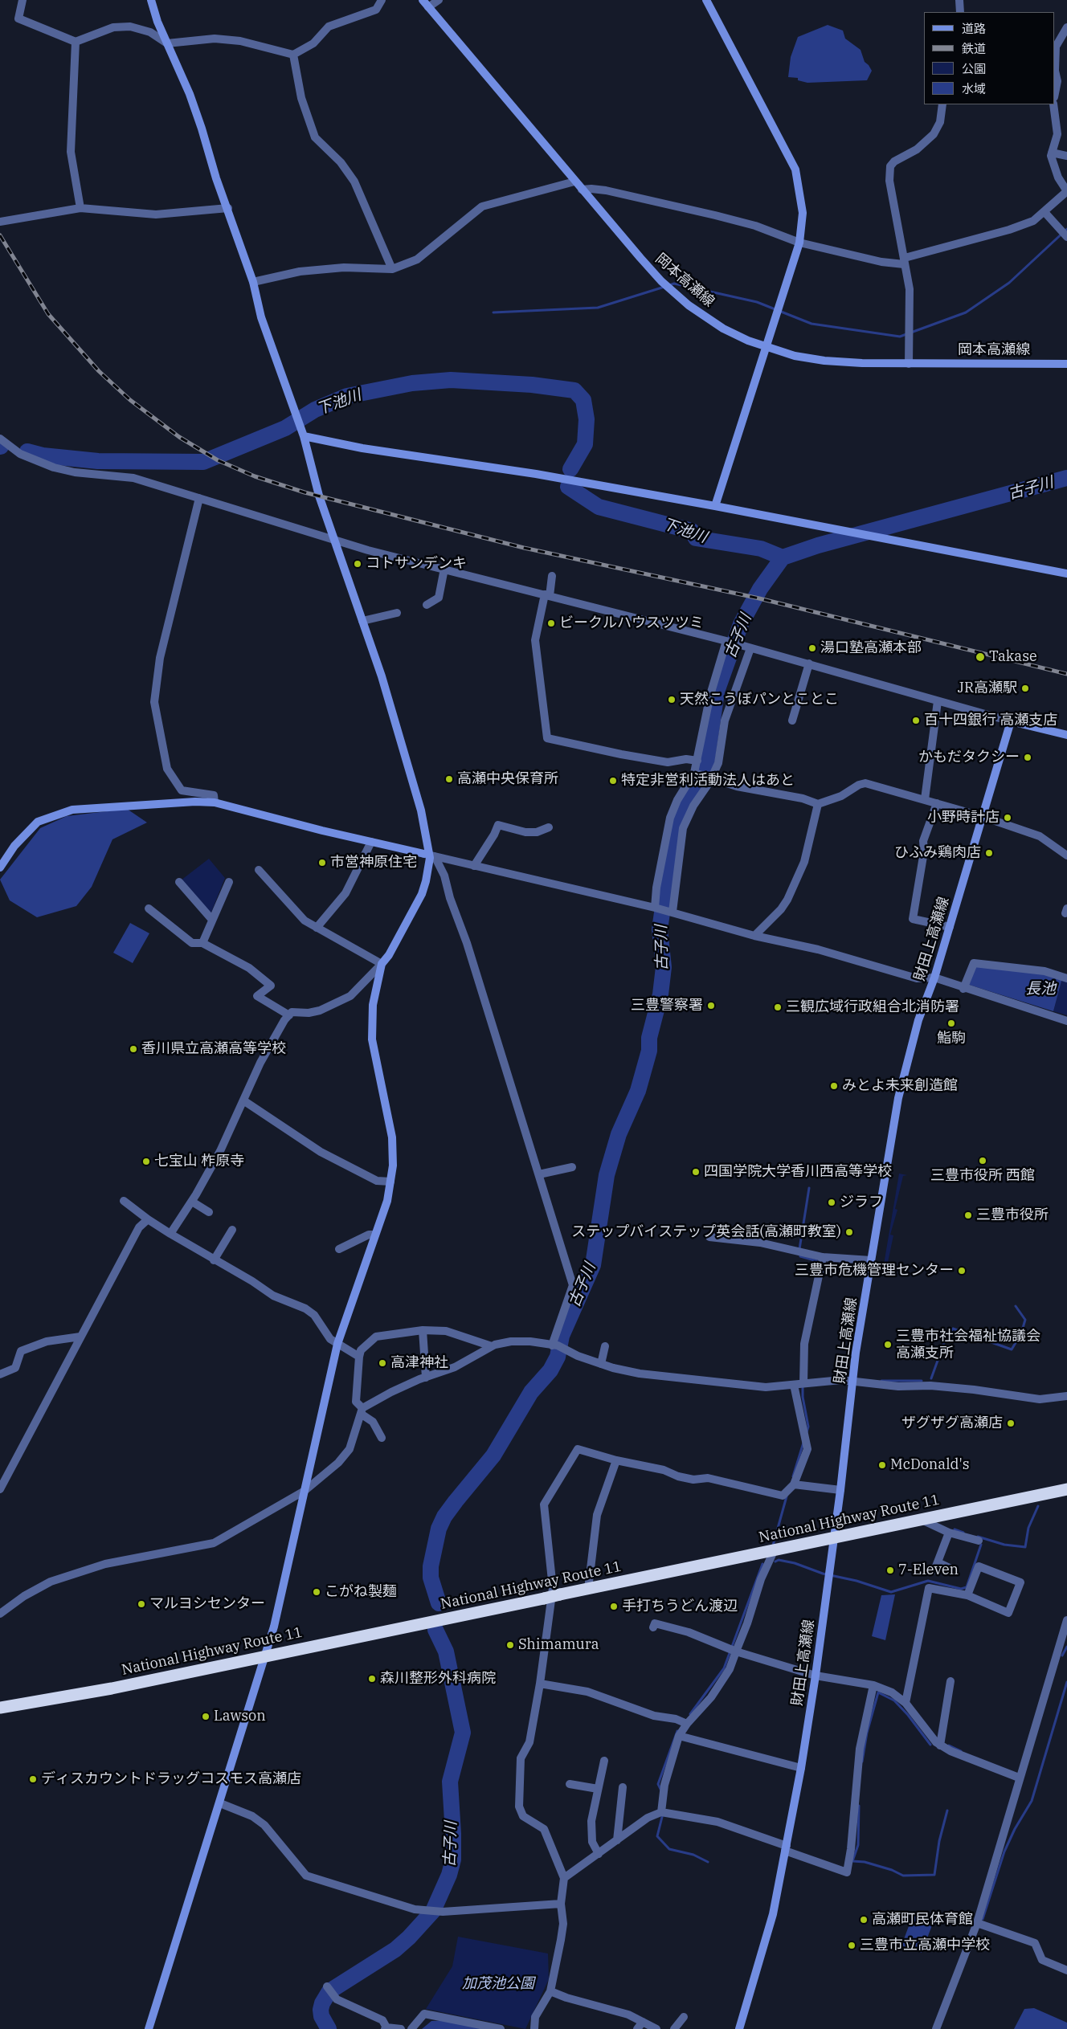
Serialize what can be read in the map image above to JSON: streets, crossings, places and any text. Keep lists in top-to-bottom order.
{
  "streets": {
    "highway": ["National Highway Route 11"],
    "street": ["岡本高瀬線", "財田上高瀬線"]
  },
  "crossings": [
    ["財田上高瀬線", "National Highway Route 11"]
  ],
  "water": ["下池川", "古子川", "長池"],
  "parks": ["加茂池公園"],
  "places": [
    "コトサンデンキ",
    "ビークルハウスツツミ",
    "湯口塾高瀬本部",
    "Takase",
    "JR高瀬駅",
    "天然こうぼパンとことこ",
    "百十四銀行 高瀬支店",
    "かもだタクシー",
    "高瀬中央保育所",
    "特定非営利活動法人はあと",
    "小野時計店",
    "ひふみ鶏肉店",
    "市営神原住宅",
    "三豊警察署",
    "三観広域行政組合北消防署",
    "鮨駒",
    "香川県立高瀬高等学校",
    "みとよ未来創造館",
    "三豊市役所 西館",
    "七宝山 柞原寺",
    "四国学院大学香川西高等学校",
    "ジラフ",
    "三豊市役所",
    "ステップバイステップ英会話(高瀬町教室)",
    "三豊市危機管理センター",
    "三豊市社会福祉協議会 高瀬支所",
    "高津神社",
    "ザグザグ高瀬店",
    "McDonald's",
    "7-Eleven",
    "こがね製麺",
    "マルヨシセンター",
    "手打ちうどん渡辺",
    "Shimamura",
    "森川整形外科病院",
    "Lawson",
    "ディスカウントドラッグコスモス高瀬店",
    "高瀬町民体育館",
    "三豊市立高瀬中学校"
  ],
  "legend": [
    "道路",
    "鉄道",
    "公園",
    "水域"
  ]
}
